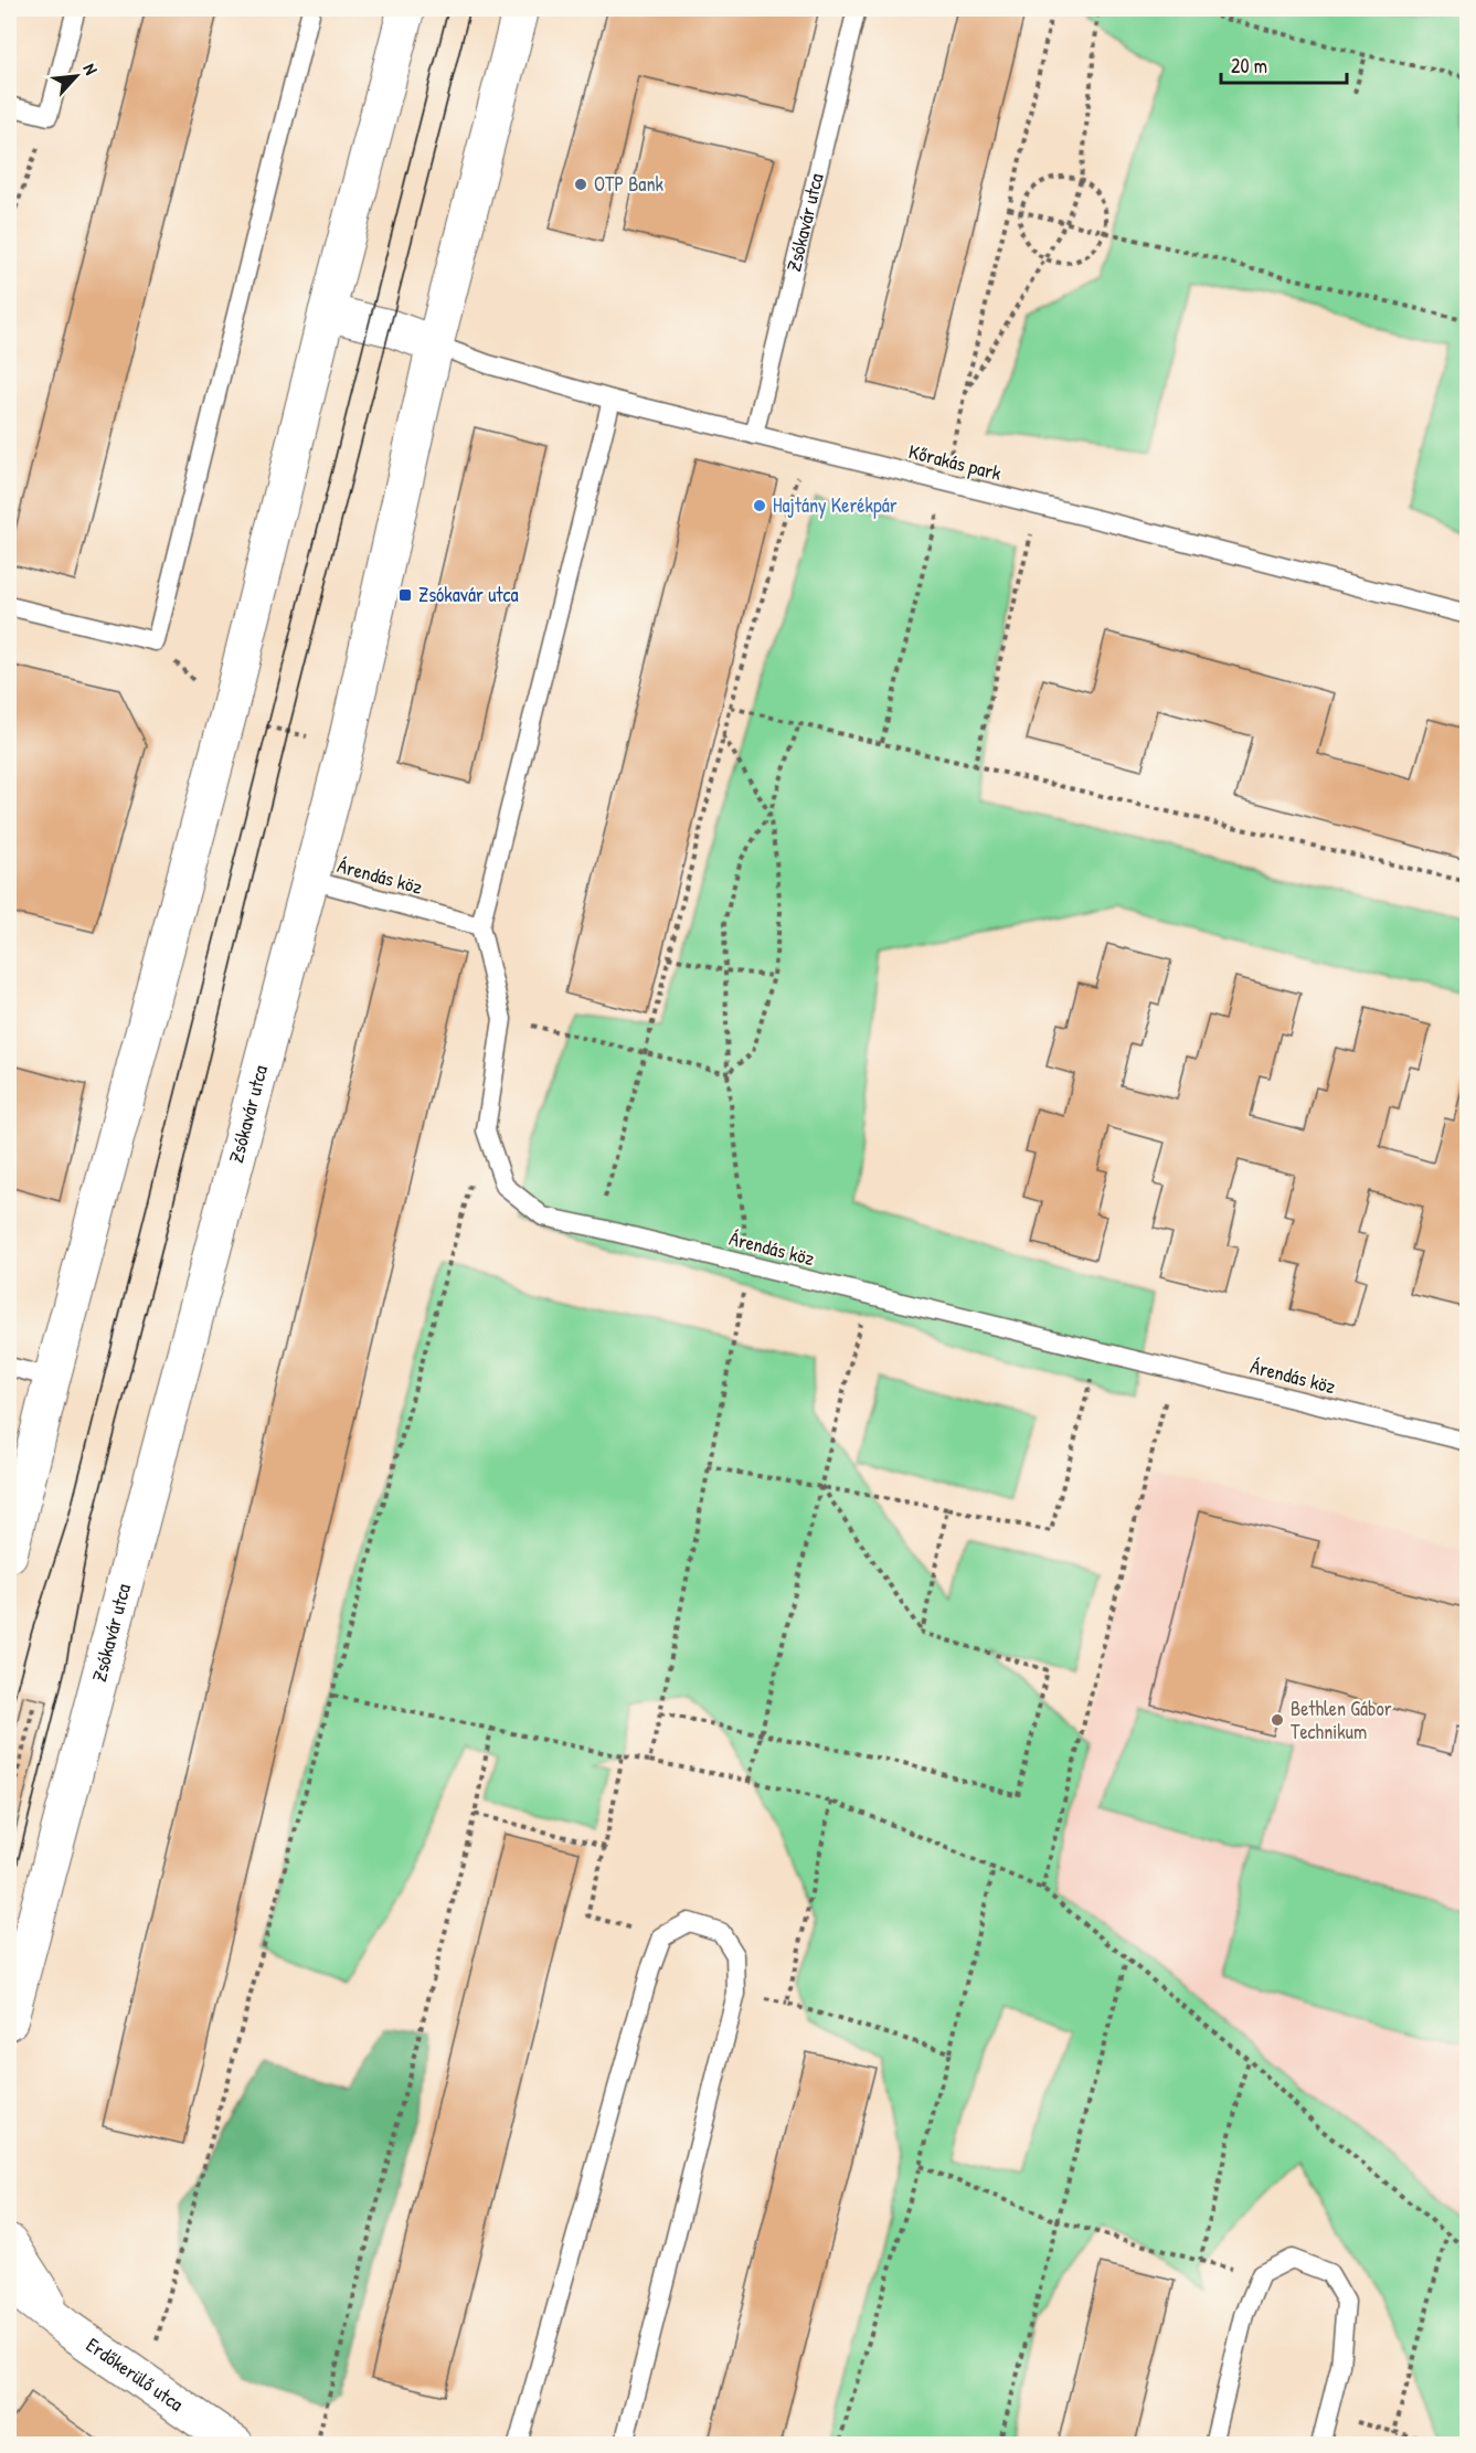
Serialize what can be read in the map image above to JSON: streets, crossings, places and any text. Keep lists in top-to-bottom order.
{
  "streets": {
    "street": ["Zsókavár utca", "Erdőkerülő utca"],
    "lane": ["Kőrakás park", "Árendás köz"]
  },
  "crossings": [
    ["Zsókavár utca", "Kőrakás park"],
    ["Zsókavár utca", "Árendás köz"]
  ],
  "places": {
    "other": ["OTP Bank", "Hajtány Kerékpár", "Bethlen Gábor Technikum"],
    "transit": ["Zsókavár utca"]
  },
  "scale_bar": "20 m",
  "north": "top right"
}
